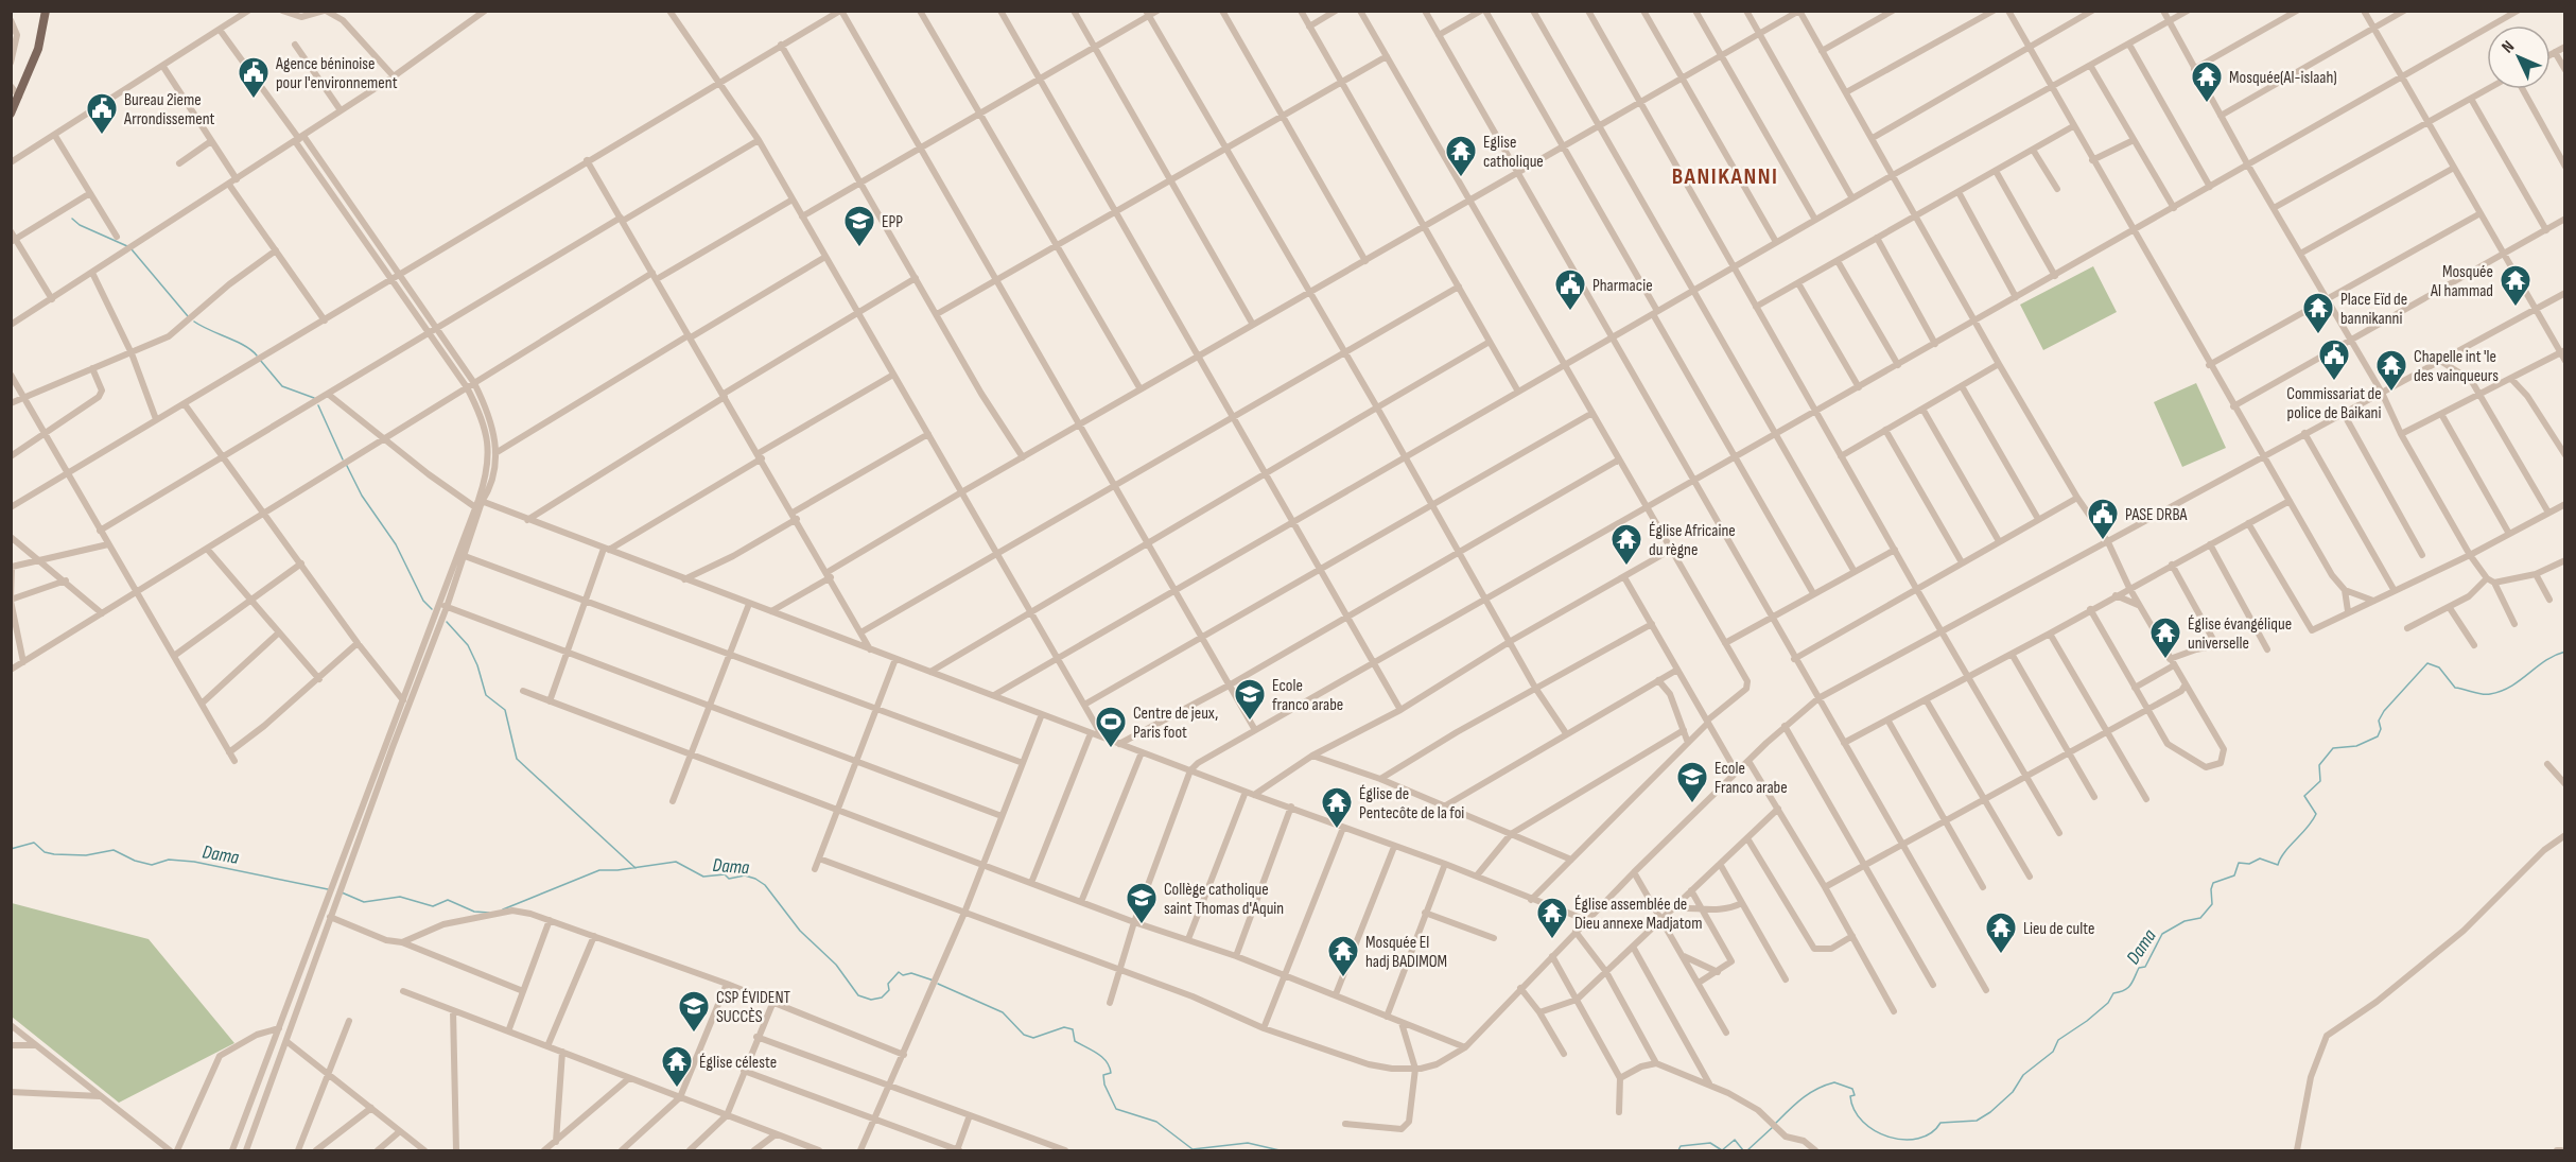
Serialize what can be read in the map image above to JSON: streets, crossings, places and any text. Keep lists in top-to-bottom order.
{
  "districts": ["BANIKANNI"],
  "water": ["Dama"],
  "places": {
    "public building": [
      "Agence béninoise pour l'environnement",
      "Bureau 2ieme Arrondissement",
      "Pharmacie",
      "Commissariat de police de Baikani",
      "PASE DRBA"
    ],
    "temple": [
      "Mosquée(Al-islaah)",
      "Eglise catholique",
      "Mosquée Al hammad",
      "Place Eïd de bannikanni",
      "Chapelle int 'le des vainqueurs",
      "Église Africaine du règne",
      "Église évangélique universelle",
      "Église de Pentecôte de la foi",
      "Église assemblée de Dieu annexe Madjatom",
      "Lieu de culte",
      "Mosquée El hadj BADIMOM",
      "Église céleste"
    ],
    "school or university": [
      "EPP",
      "Ecole franco arabe",
      "Ecole Franco arabe",
      "Collège catholique saint Thomas d'Aquin",
      "CSP ÉVIDENT SUCCÈS"
    ],
    "sports": ["Centre de jeux, Paris foot"]
  },
  "north": "top left"
}
